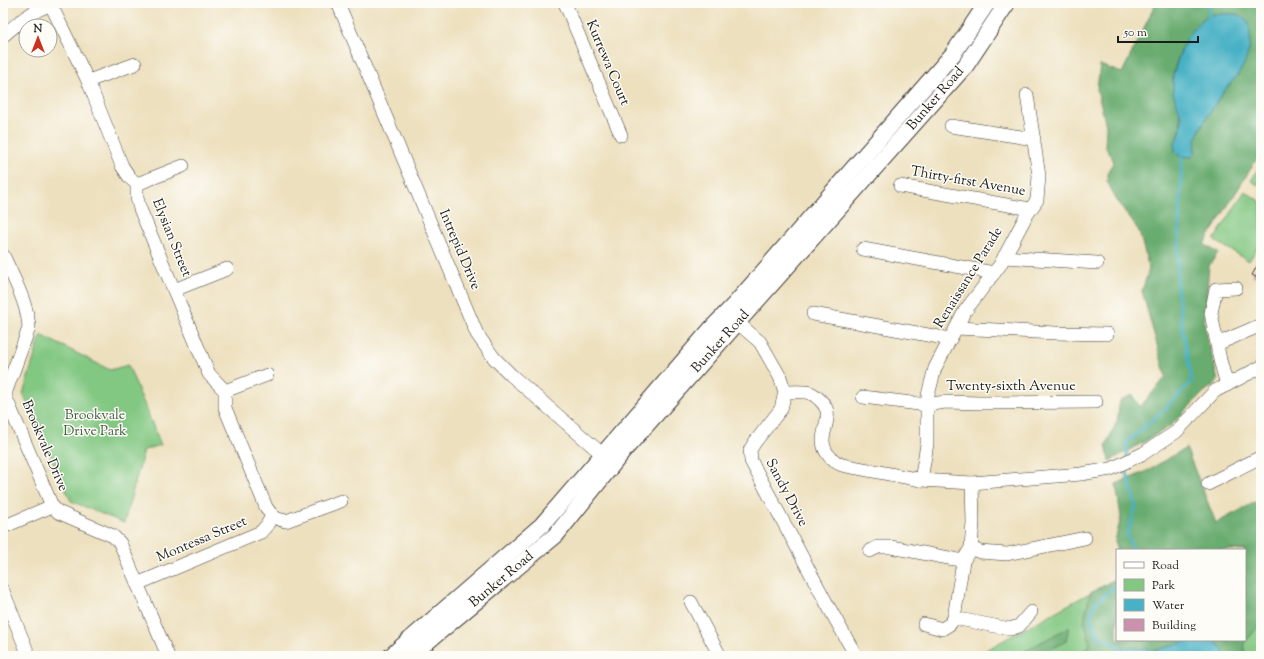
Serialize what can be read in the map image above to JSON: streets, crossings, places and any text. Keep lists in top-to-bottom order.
{
  "streets": {
    "main road": ["Bunker Road"],
    "street": [
      "Kurrewa Court",
      "Thirty-first Avenue",
      "Elysian Street",
      "Intrepid Drive",
      "Renaissance Parade",
      "Twenty-sixth Avenue",
      "Brookvale Drive",
      "Sandy Drive",
      "Montessa Street"
    ]
  },
  "crossings": [
    ["Bunker Road", "Intrepid Drive"],
    ["Thirty-first Avenue", "Renaissance Parade"],
    ["Renaissance Parade", "Twenty-sixth Avenue"],
    ["Brookvale Drive", "Montessa Street"]
  ],
  "parks": ["Brookvale Drive Park"],
  "legend": [
    "Road",
    "Park",
    "Water",
    "Building"
  ],
  "scale_bar": "50 m",
  "north": "top"
}
